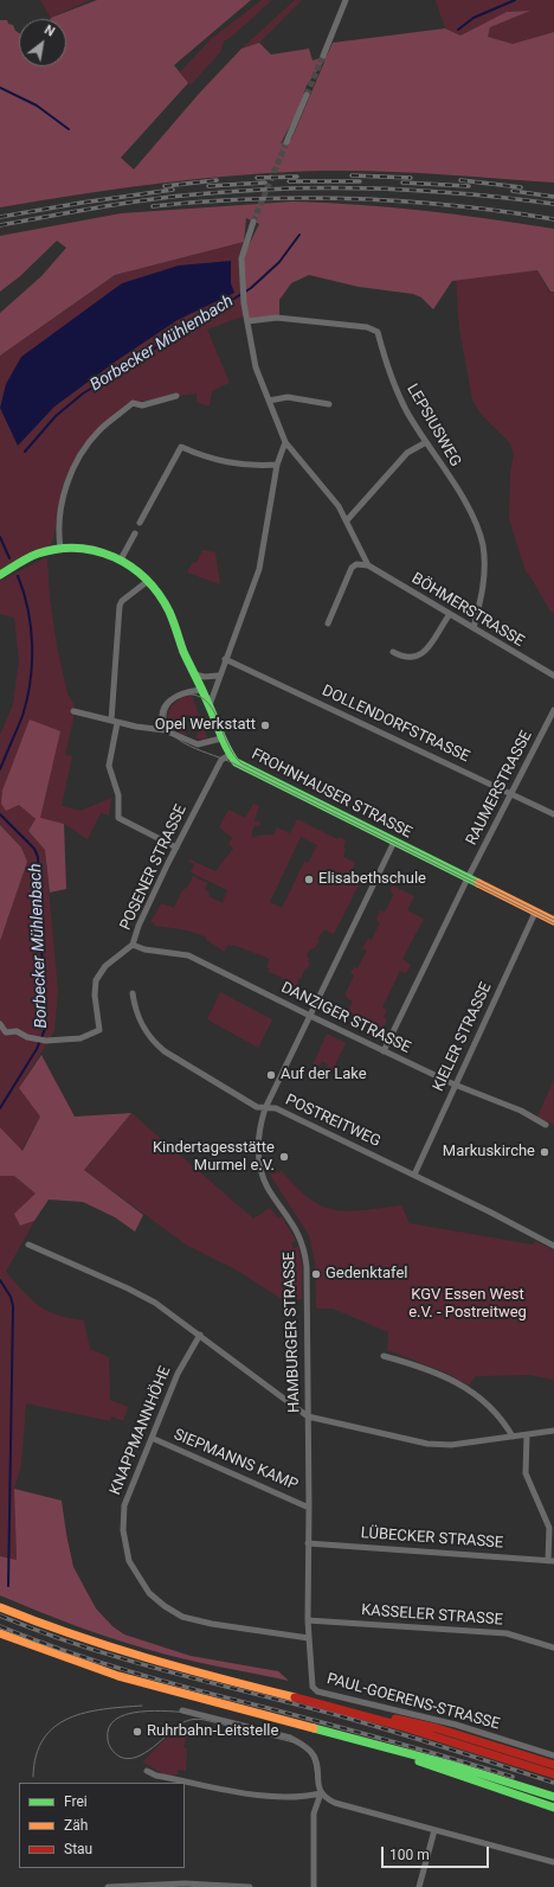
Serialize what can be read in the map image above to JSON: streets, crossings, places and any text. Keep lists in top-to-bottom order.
{
  "streets": {
    "main road": ["FROHNHAUSER STRASSE"],
    "street": [
      "LEPSIUSWEG",
      "BÖHMERSTRASSE",
      "DOLLENDORFSTRASSE",
      "RAUMERSTRASSE",
      "POSENER STRASSE",
      "DANZIGER STRASSE",
      "KIELER STRASSE",
      "POSTREITWEG",
      "HAMBURGER STRASSE",
      "KNAPPMANNHÖHE",
      "SIEPMANNS KAMP",
      "LÜBECKER STRASSE",
      "KASSELER STRASSE",
      "PAUL-GOERENS-STRASSE"
    ]
  },
  "crossings": [
    ["LEPSIUSWEG", "BÖHMERSTRASSE"],
    ["DOLLENDORFSTRASSE", "RAUMERSTRASSE"],
    ["RAUMERSTRASSE", "FROHNHAUSER STRASSE"],
    ["RAUMERSTRASSE", "DANZIGER STRASSE"],
    ["FROHNHAUSER STRASSE", "POSENER STRASSE"],
    ["FROHNHAUSER STRASSE", "KIELER STRASSE"],
    ["FROHNHAUSER STRASSE", "HAMBURGER STRASSE"],
    ["POSENER STRASSE", "DANZIGER STRASSE"],
    ["DANZIGER STRASSE", "KIELER STRASSE"],
    ["DANZIGER STRASSE", "HAMBURGER STRASSE"],
    ["KIELER STRASSE", "POSTREITWEG"],
    ["POSTREITWEG", "HAMBURGER STRASSE"],
    ["HAMBURGER STRASSE", "KNAPPMANNHÖHE"],
    ["HAMBURGER STRASSE", "SIEPMANNS KAMP"],
    ["HAMBURGER STRASSE", "LÜBECKER STRASSE"],
    ["HAMBURGER STRASSE", "KASSELER STRASSE"],
    ["HAMBURGER STRASSE", "PAUL-GOERENS-STRASSE"],
    ["KNAPPMANNHÖHE", "SIEPMANNS KAMP"],
    ["KNAPPMANNHÖHE", "PAUL-GOERENS-STRASSE"]
  ],
  "water": ["Borbecker Mühlenbach"],
  "parks": ["KGV Essen West e.V. - Postreitweg"],
  "places": [
    "Opel Werkstatt",
    "Elisabethschule",
    "Auf der Lake",
    "Markuskirche",
    "Kindertagesstätte Murmel e.V.",
    "Gedenktafel",
    "Ruhrbahn-Leitstelle"
  ],
  "legend": ["Frei", "Zäh", "Stau"],
  "scale_bar": "100 m",
  "north": "top right"
}
